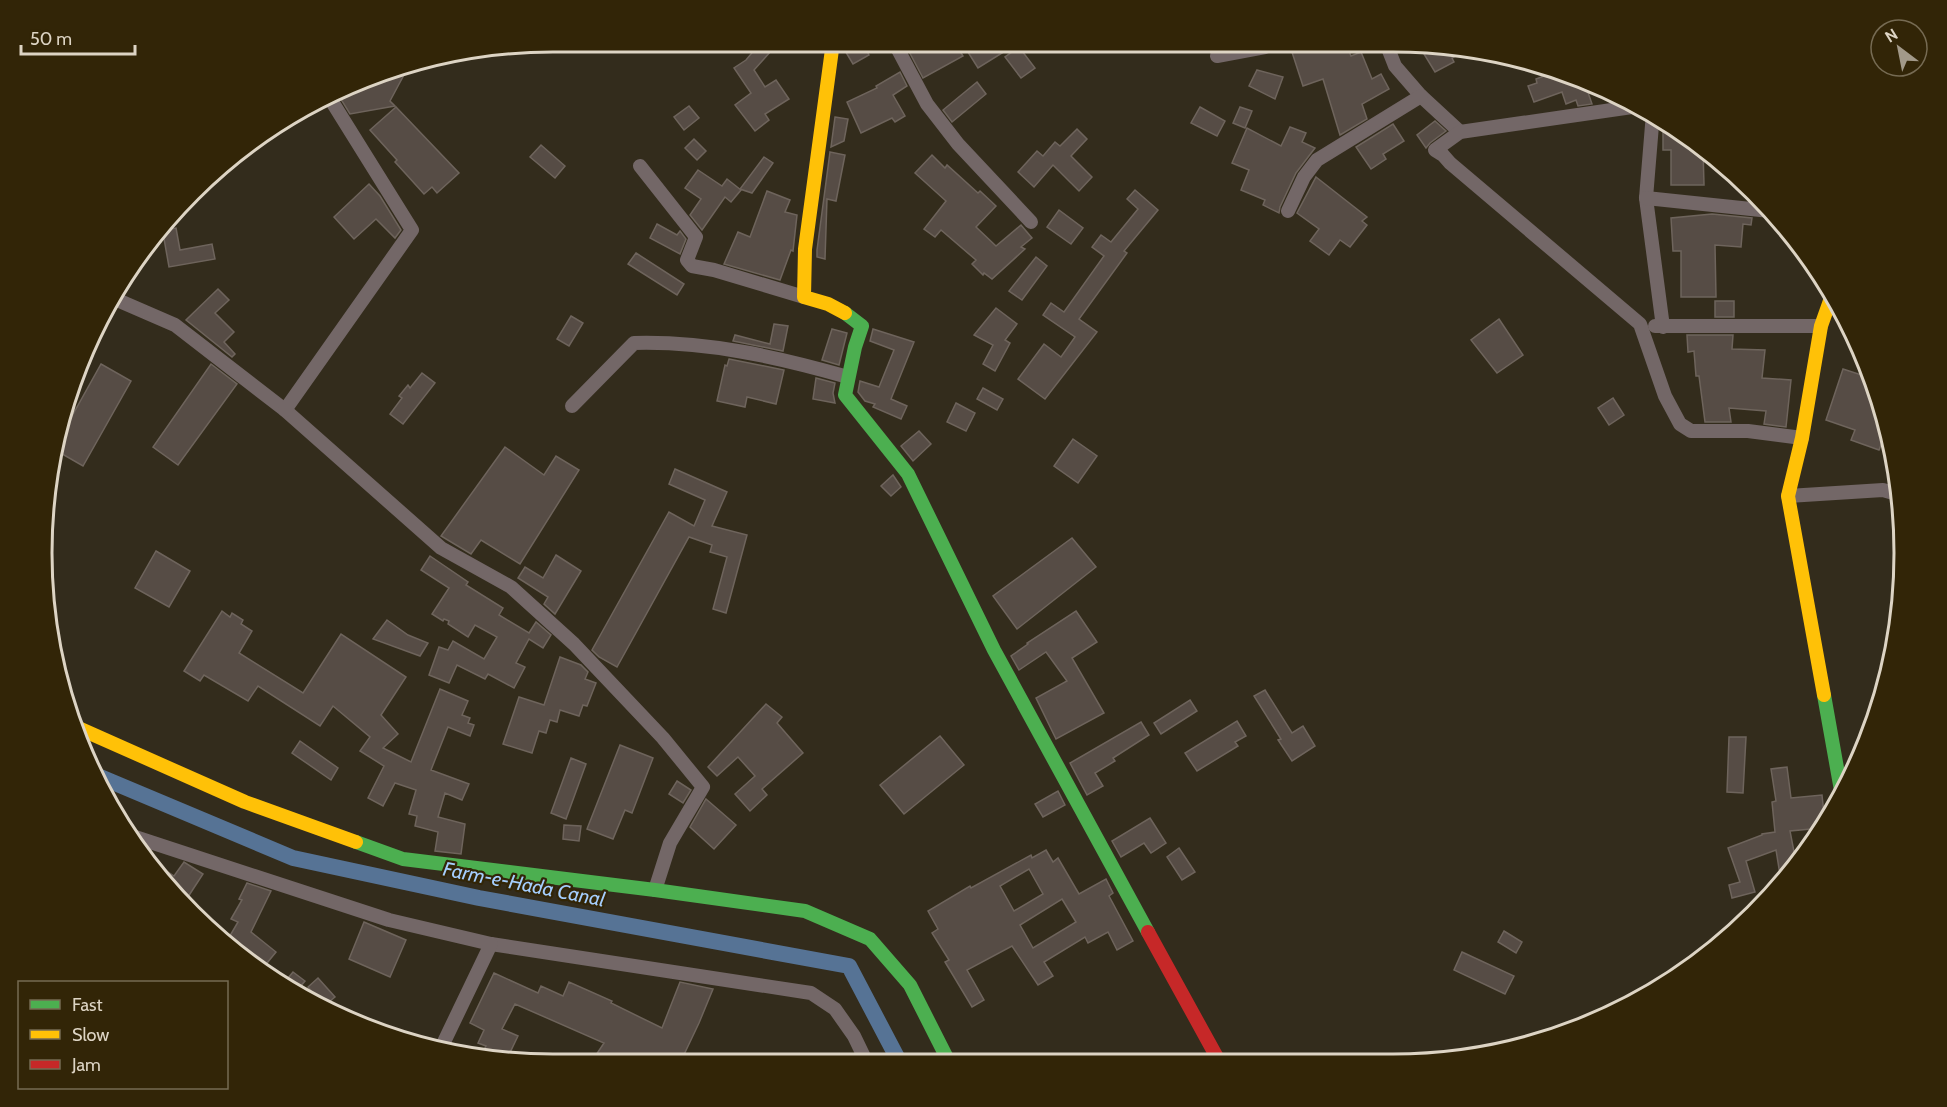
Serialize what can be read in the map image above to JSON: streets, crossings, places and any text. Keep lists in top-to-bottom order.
{
  "water": ["Farm-e-Hada Canal"],
  "legend": ["Fast", "Slow", "Jam"],
  "scale_bar": "50 m",
  "north": "top left"
}
